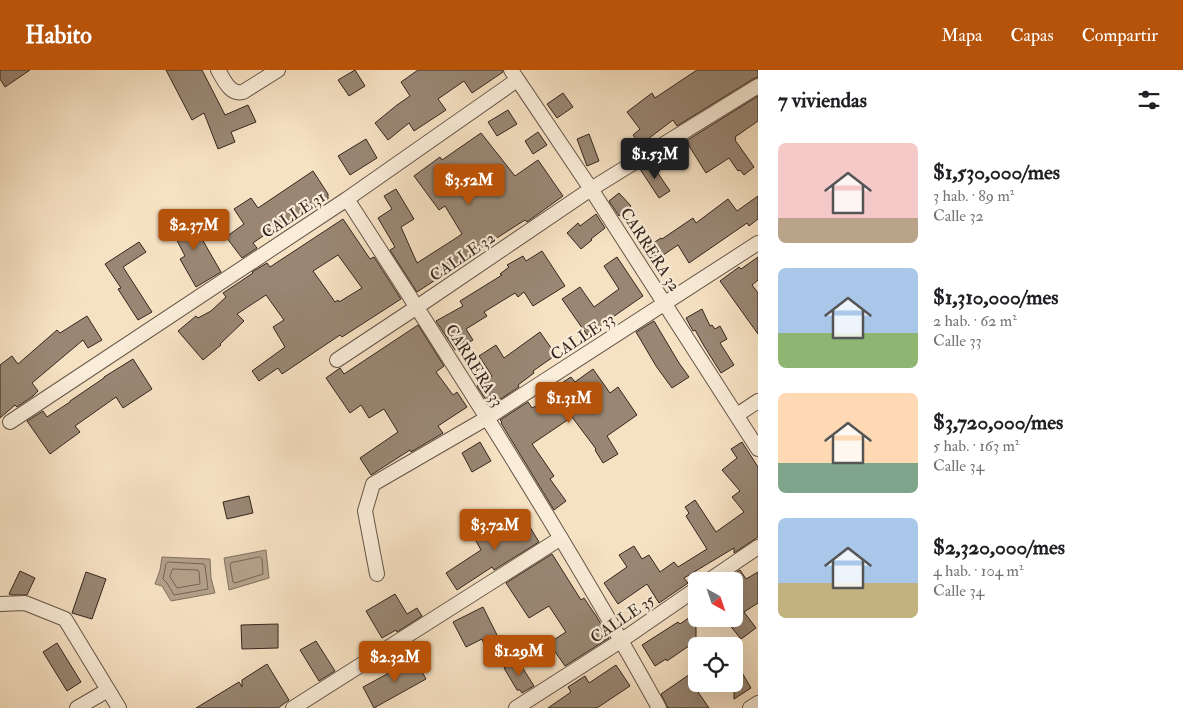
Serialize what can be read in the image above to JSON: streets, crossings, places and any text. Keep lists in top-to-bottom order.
{
  "streets": {
    "street": [
      "CALLE 31",
      "CARRERA 32",
      "CALLE 32",
      "CALLE 33",
      "CARRERA 33",
      "CALLE 35"
    ]
  },
  "crossings": [
    ["CALLE 31", "CARRERA 32"],
    ["CALLE 31", "CARRERA 33"],
    ["CARRERA 32", "CALLE 32"],
    ["CARRERA 32", "CALLE 33"],
    ["CALLE 32", "CARRERA 33"],
    ["CALLE 33", "CARRERA 33"],
    ["CARRERA 33", "CALLE 35"]
  ],
  "north": "bottom right",
  "page": {
    "header": "Habito",
    "nav": ["Mapa", "Capas", "Compartir"],
    "heading": "7 viviendas",
    "list": [
      {
        "name": "$1,530,000/mes",
        "note": "3 hab. · 89 m² · Calle 32"
      },
      {
        "name": "$1,310,000/mes",
        "note": "2 hab. · 62 m² · Calle 33"
      },
      {
        "name": "$3,720,000/mes",
        "note": "5 hab. · 163 m² · Calle 34"
      },
      {
        "name": "$2,320,000/mes",
        "note": "4 hab. · 104 m² · Calle 34"
      }
    ],
    "price": [
      "$1.53M",
      "$3.52M",
      "$2.37M",
      "$1.31M",
      "$3.72M",
      "$1.29M",
      "$2.32M"
    ]
  }
}
